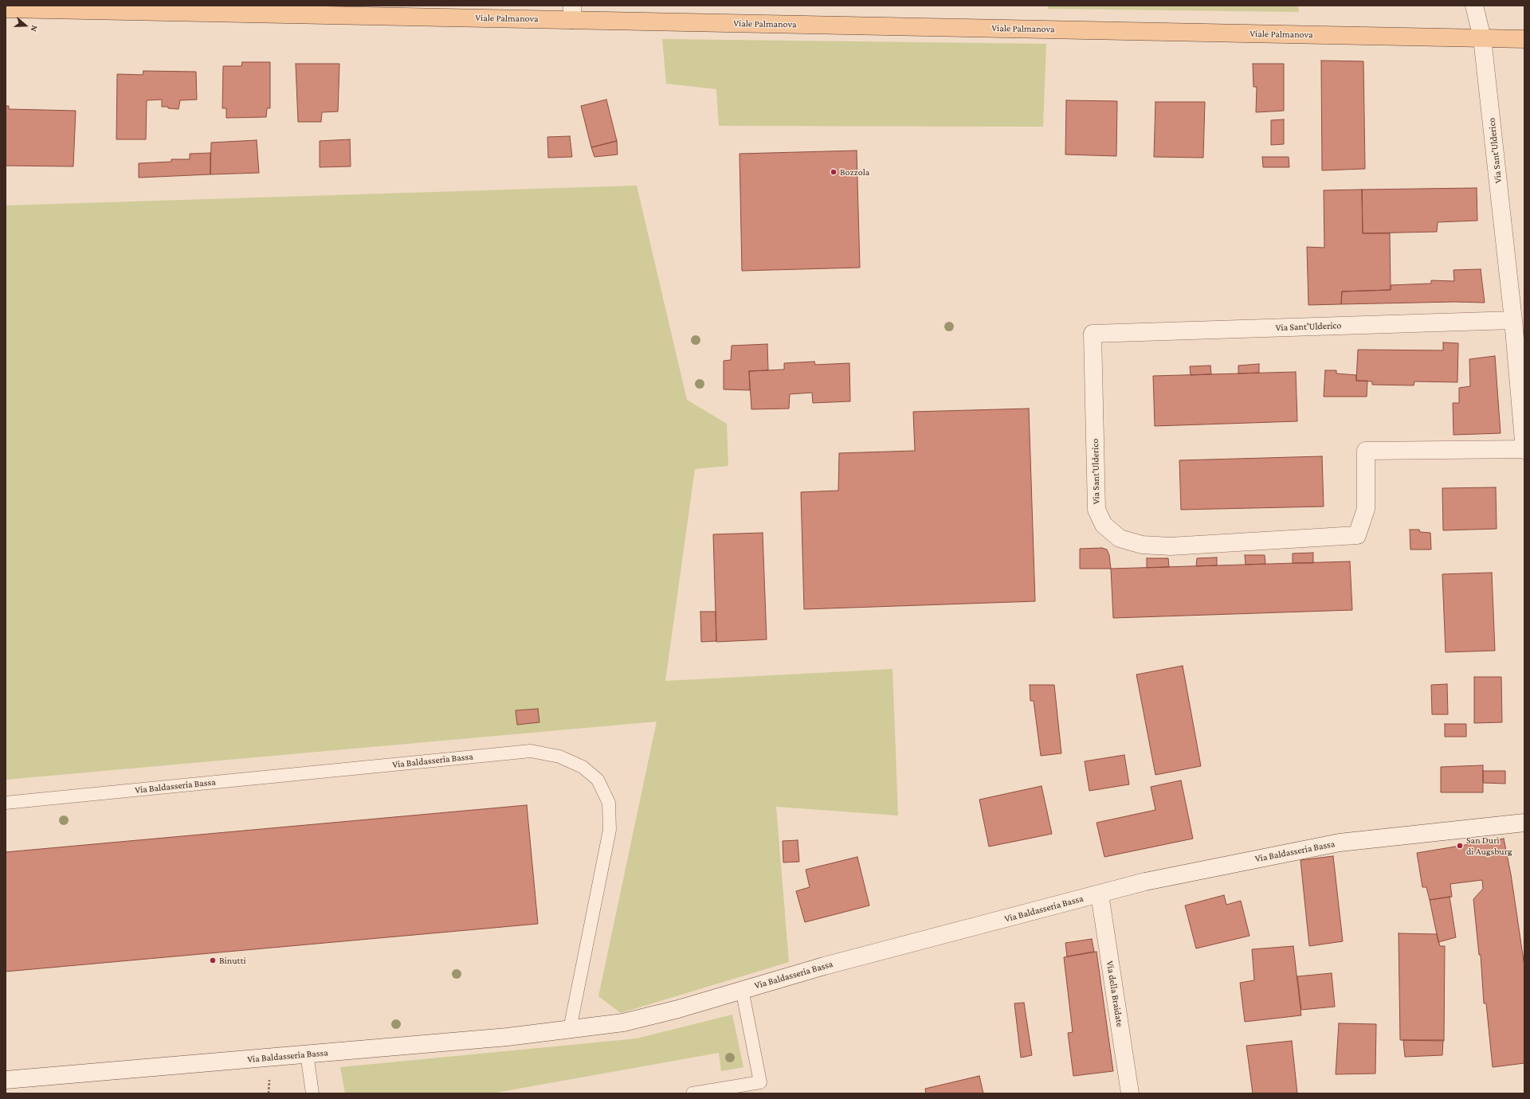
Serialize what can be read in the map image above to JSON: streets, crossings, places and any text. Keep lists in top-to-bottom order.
{
  "streets": {
    "main road": ["Viale Palmanova"],
    "street": ["Via Sant'Ulderico", "Via Baldasseria Bassa", "Via della Braidate"]
  },
  "crossings": [
    ["Viale Palmanova", "Via Sant'Ulderico"],
    ["Via Baldasseria Bassa", "Via della Braidate"]
  ],
  "places": ["Bozzola", "San Durì di Augsburg", "Binutti"],
  "north": "right"
}
